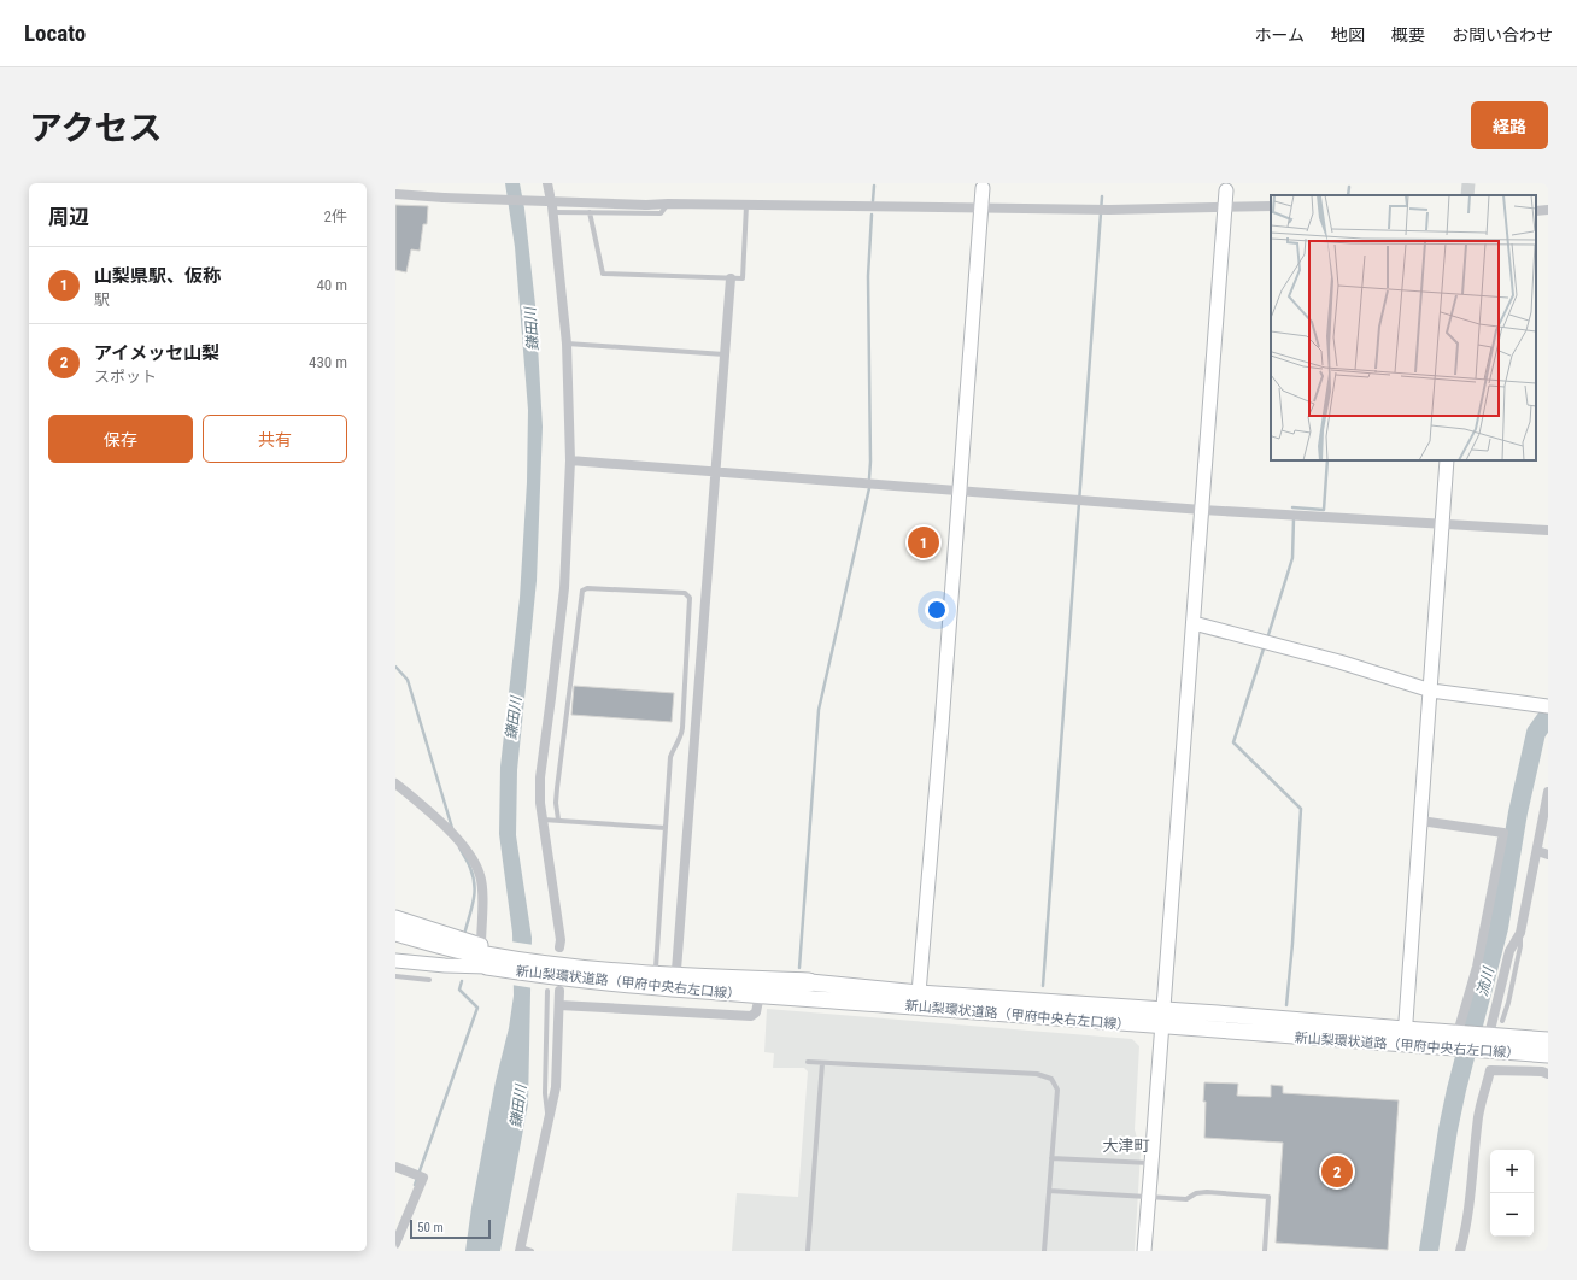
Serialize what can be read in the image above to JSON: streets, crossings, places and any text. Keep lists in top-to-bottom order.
{
  "streets": {
    "main road": ["新山梨環状道路（甲府中央右左口線）"]
  },
  "districts": ["大津町"],
  "water": ["鎌田川", "流川"],
  "scale_bar": "50 m",
  "page": {
    "header": "Locato",
    "nav": [
      "ホーム",
      "地図",
      "概要",
      "お問い合わせ"
    ],
    "title": "アクセス",
    "buttons": [
      "経路",
      ["保存", "共有"]
    ],
    "heading": ["周辺", "2件"],
    "list": [
      {
        "mark": "1",
        "name": "山梨県駅、仮称",
        "note": "駅",
        "value": "40 m"
      },
      {
        "mark": "2",
        "name": "アイメッセ山梨",
        "note": "スポット",
        "value": "430 m"
      }
    ],
    "pins": ["1", "2"],
    "map_buttons": ["+", "−"],
    "scale": "50 m"
  }
}
